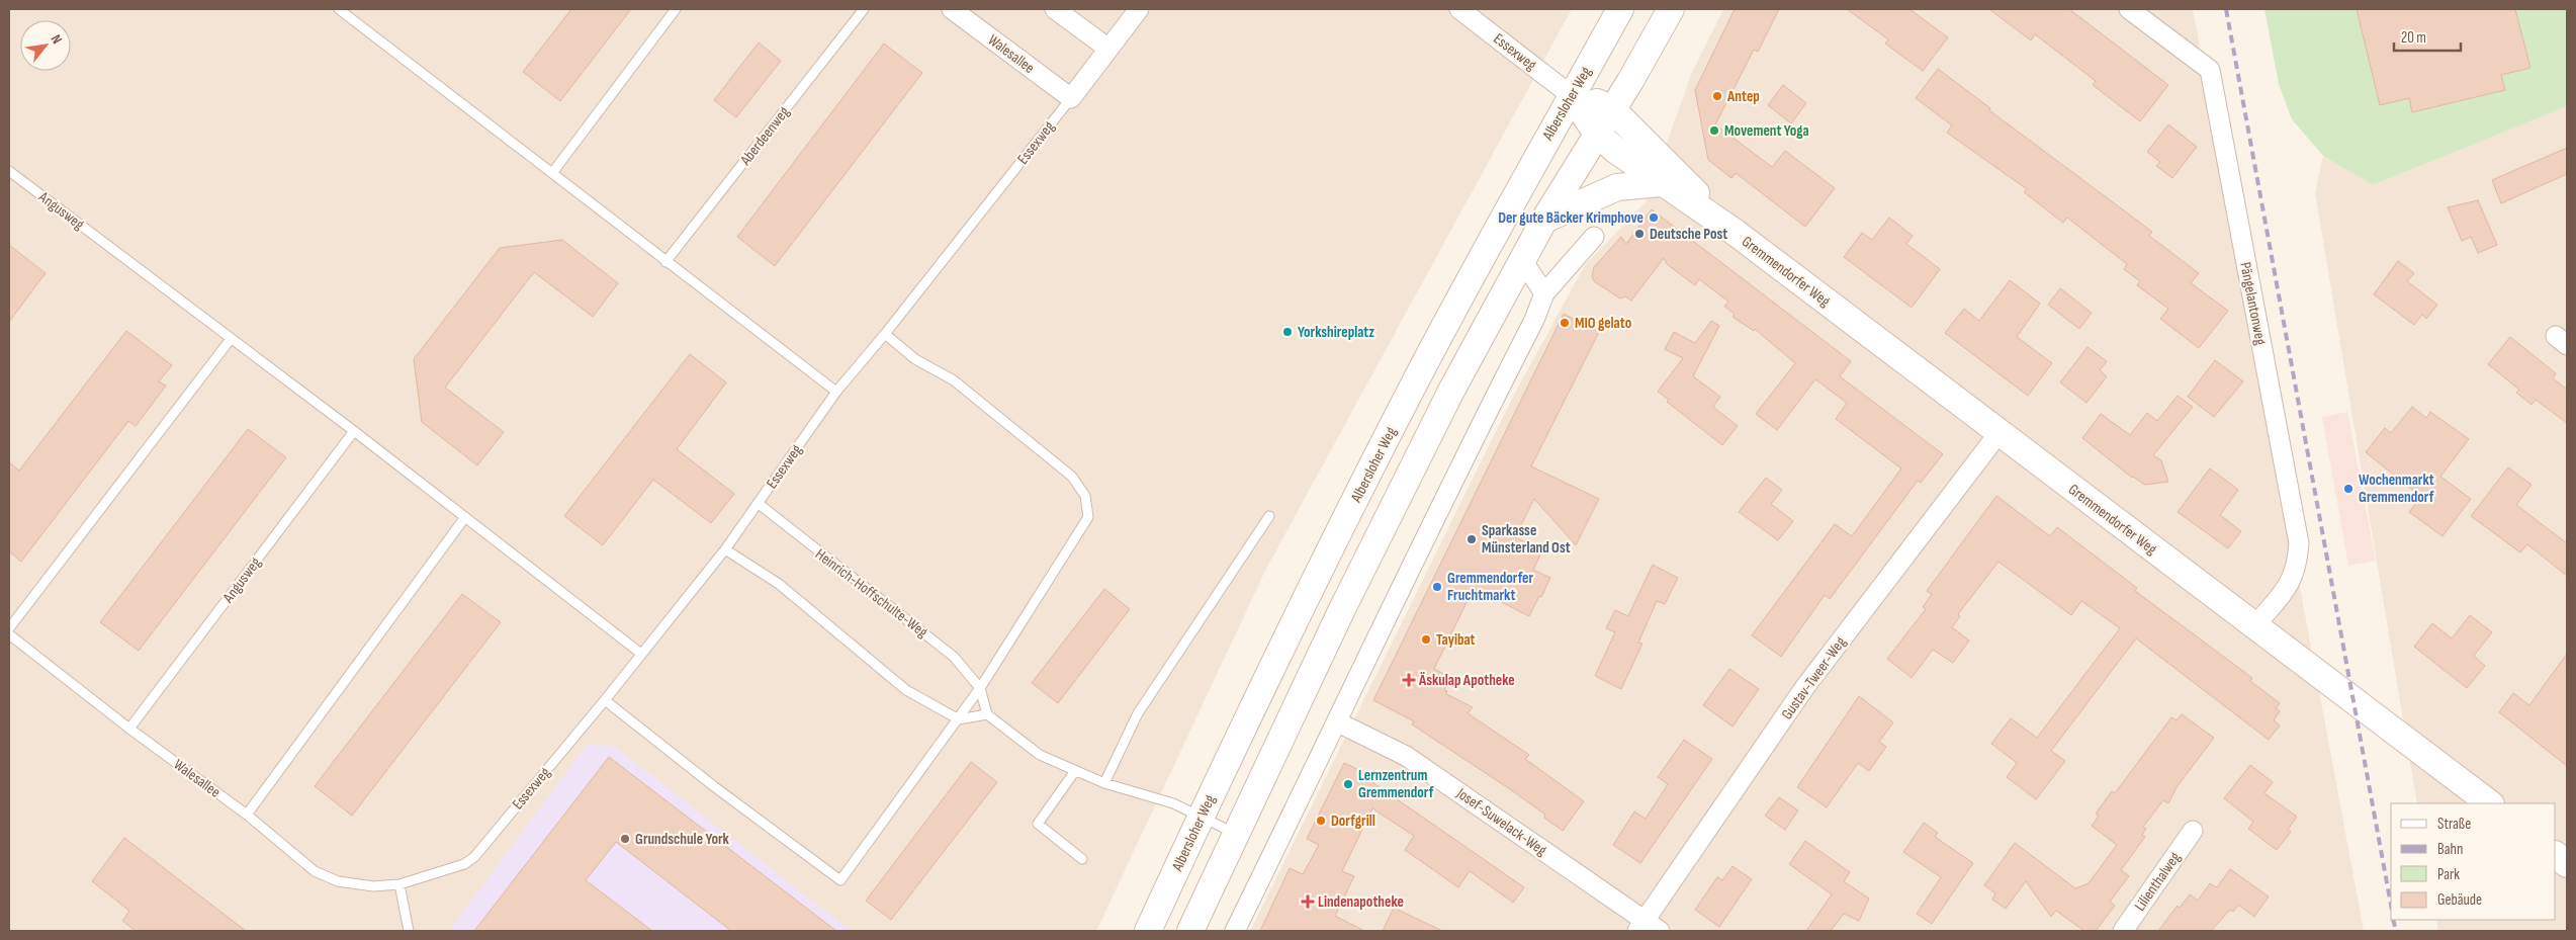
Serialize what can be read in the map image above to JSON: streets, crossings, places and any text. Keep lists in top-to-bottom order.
{
  "streets": {
    "main road": ["Albersloher Weg", "Gremmendorfer Weg"],
    "street": [
      "Essexweg",
      "Walesallee",
      "Pängelantonweg",
      "Gustav-Tweer-Weg",
      "Josef-Suwelack-Weg",
      "Lilienthalweg"
    ],
    "lane": ["Aberdeenweg", "Angusweg", "Heinrich-Hoffschulte-Weg"]
  },
  "crossings": [
    ["Essexweg", "Walesallee"],
    ["Essexweg", "Albersloher Weg"],
    ["Essexweg", "Angusweg"],
    ["Essexweg", "Gremmendorfer Weg"],
    ["Essexweg", "Heinrich-Hoffschulte-Weg"],
    ["Walesallee", "Angusweg"],
    ["Albersloher Weg", "Gremmendorfer Weg"],
    ["Gremmendorfer Weg", "Pängelantonweg"],
    ["Gremmendorfer Weg", "Gustav-Tweer-Weg"],
    ["Gustav-Tweer-Weg", "Josef-Suwelack-Weg"]
  ],
  "places": {
    "other": [
      "Antep",
      "Movement Yoga",
      "Der gute Bäcker Krimphove",
      "Deutsche Post",
      "MIO gelato",
      "Yorkshireplatz",
      "Wochenmarkt Gremmendorf",
      "Sparkasse Münsterland Ost",
      "Gremmendorfer Fruchtmarkt",
      "Tayibat",
      "Lernzentrum Gremmendorf",
      "Dorfgrill",
      "Grundschule York"
    ],
    "health": ["Äskulap Apotheke", "Lindenapotheke"]
  },
  "legend": [
    "Straße",
    "Bahn",
    "Park",
    "Gebäude"
  ],
  "scale_bar": "20 m",
  "north": "top right"
}
